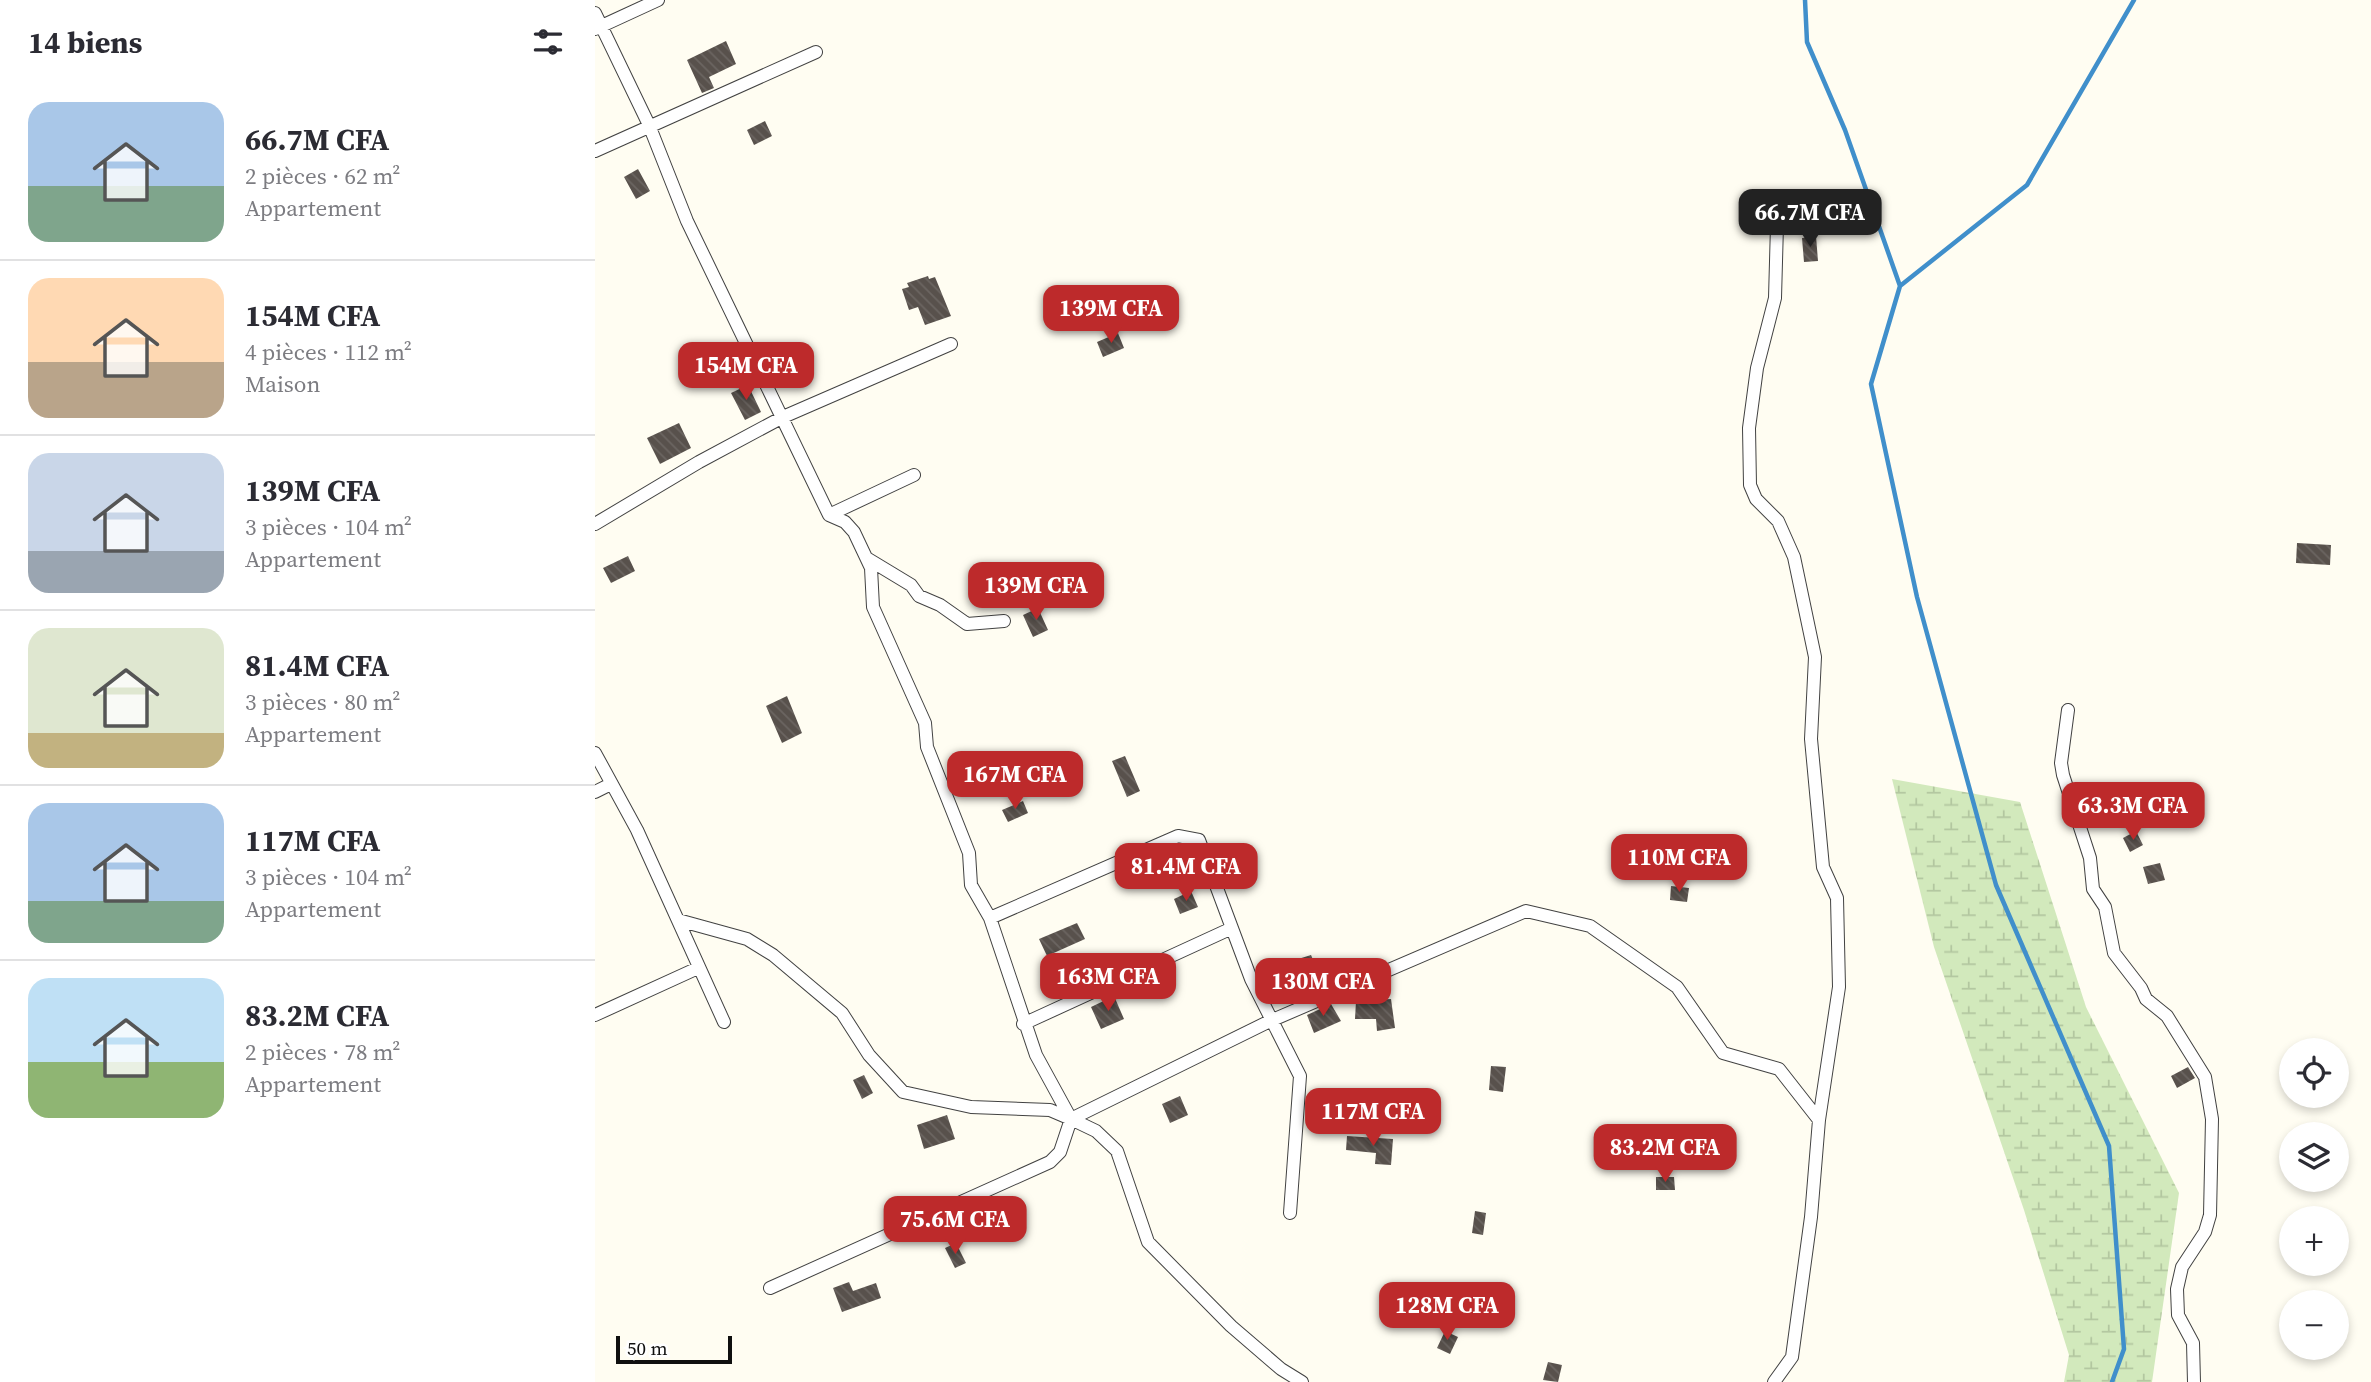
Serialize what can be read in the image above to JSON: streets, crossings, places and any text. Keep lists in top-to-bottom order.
{
  "scale_bar": "50 m",
  "page": {
    "heading": "14 biens",
    "list": [
      {
        "name": "66.7M CFA",
        "note": "2 pièces · 62 m² · Appartement"
      },
      {
        "name": "154M CFA",
        "note": "4 pièces · 112 m² · Maison"
      },
      {
        "name": "139M CFA",
        "note": "3 pièces · 104 m² · Appartement"
      },
      {
        "name": "81.4M CFA",
        "note": "3 pièces · 80 m² · Appartement"
      },
      {
        "name": "117M CFA",
        "note": "3 pièces · 104 m² · Appartement"
      },
      {
        "name": "83.2M CFA",
        "note": "2 pièces · 78 m² · Appartement"
      }
    ],
    "price": [
      "66.7M CFA",
      "139M CFA",
      "154M CFA",
      "139M CFA",
      "167M CFA",
      "63.3M CFA",
      "110M CFA",
      "81.4M CFA",
      "163M CFA",
      "130M CFA",
      "117M CFA",
      "83.2M CFA",
      "75.6M CFA",
      "128M CFA"
    ],
    "map_buttons": ["+", "−"],
    "scale": "50 m"
  }
}
